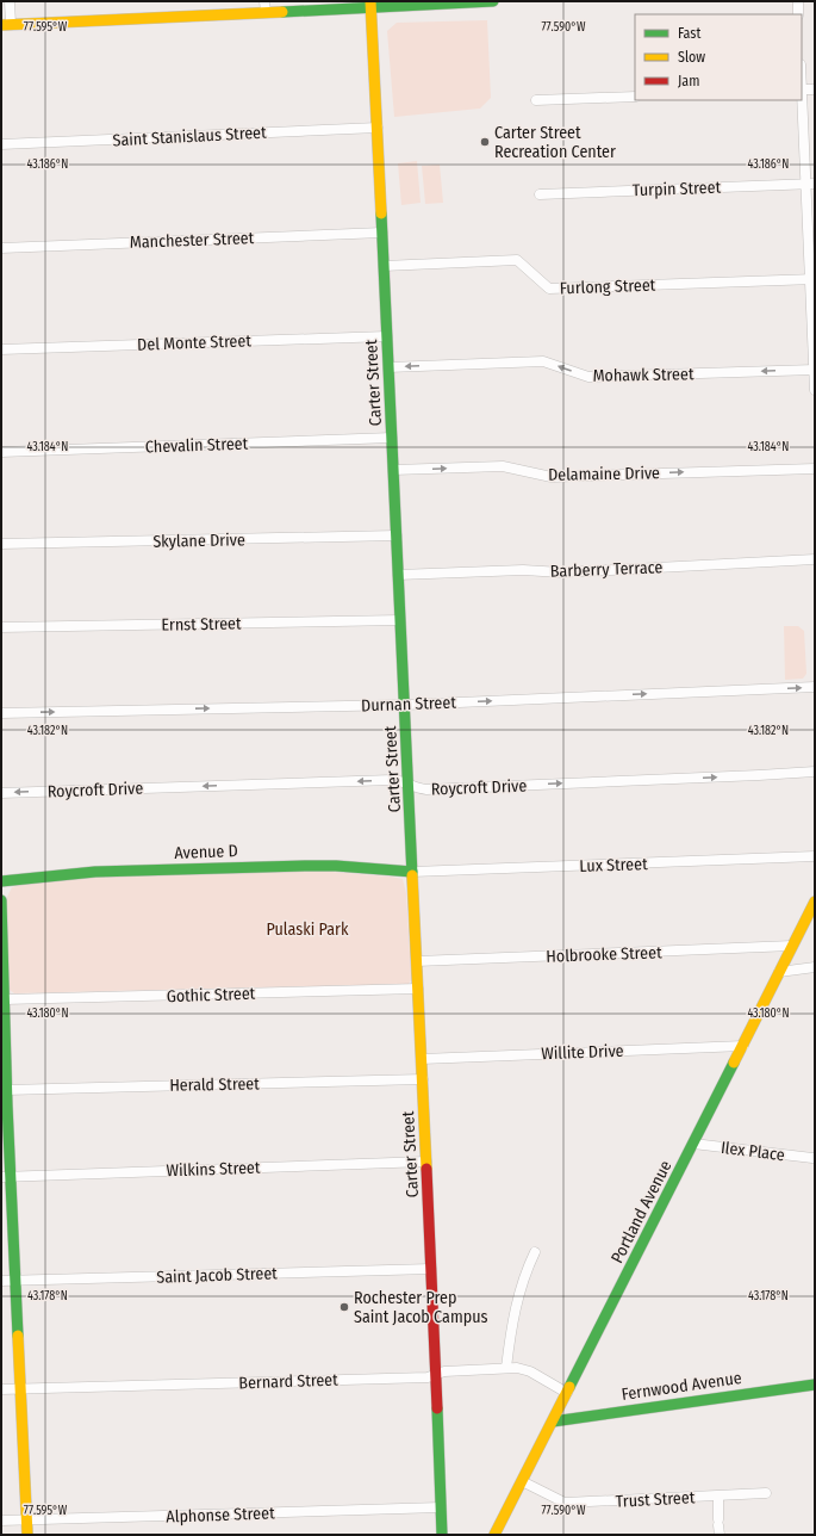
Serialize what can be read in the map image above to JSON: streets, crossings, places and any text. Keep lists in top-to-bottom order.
{
  "streets": {
    "main road": [
      "Carter Street",
      "Avenue D",
      "Portland Avenue",
      "Fernwood Avenue"
    ],
    "street": [
      "Saint Stanislaus Street",
      "Turpin Street",
      "Manchester Street",
      "Furlong Street",
      "Del Monte Street",
      "Mohawk Street",
      "Chevalin Street",
      "Delamaine Drive",
      "Skylane Drive",
      "Barberry Terrace",
      "Ernst Street",
      "Durnan Street",
      "Roycroft Drive",
      "Lux Street",
      "Holbrooke Street",
      "Gothic Street",
      "Willite Drive",
      "Herald Street",
      "Ilex Place",
      "Wilkins Street",
      "Saint Jacob Street",
      "Bernard Street",
      "Trust Street",
      "Alphonse Street"
    ]
  },
  "crossings": [
    ["Saint Stanislaus Street", "Carter Street"],
    ["Manchester Street", "Carter Street"],
    ["Furlong Street", "Carter Street"],
    ["Del Monte Street", "Carter Street"],
    ["Mohawk Street", "Carter Street"],
    ["Carter Street", "Chevalin Street"],
    ["Carter Street", "Delamaine Drive"],
    ["Carter Street", "Skylane Drive"],
    ["Carter Street", "Barberry Terrace"],
    ["Carter Street", "Ernst Street"],
    ["Carter Street", "Durnan Street"],
    ["Carter Street", "Roycroft Drive"],
    ["Carter Street", "Avenue D"],
    ["Carter Street", "Lux Street"],
    ["Carter Street", "Holbrooke Street"],
    ["Carter Street", "Gothic Street"],
    ["Carter Street", "Willite Drive"],
    ["Carter Street", "Herald Street"],
    ["Carter Street", "Wilkins Street"],
    ["Carter Street", "Saint Jacob Street"],
    ["Carter Street", "Bernard Street"],
    ["Carter Street", "Alphonse Street"],
    ["Avenue D", "Lux Street"],
    ["Holbrooke Street", "Portland Avenue"],
    ["Willite Drive", "Portland Avenue"],
    ["Ilex Place", "Portland Avenue"],
    ["Portland Avenue", "Bernard Street"],
    ["Portland Avenue", "Fernwood Avenue"],
    ["Portland Avenue", "Trust Street"]
  ],
  "one_way": ["Mohawk Street", "Delamaine Drive", "Durnan Street"],
  "parks": ["Pulaski Park"],
  "places": ["Carter Street Recreation Center", "Rochester Prep Saint Jacob Campus"],
  "legend": ["Fast", "Slow", "Jam"],
  "coordinates": [
    "77.595°W",
    "77.590°W",
    "43.186°N",
    "43.184°N",
    "43.182°N",
    "43.180°N",
    "43.178°N"
  ]
}
